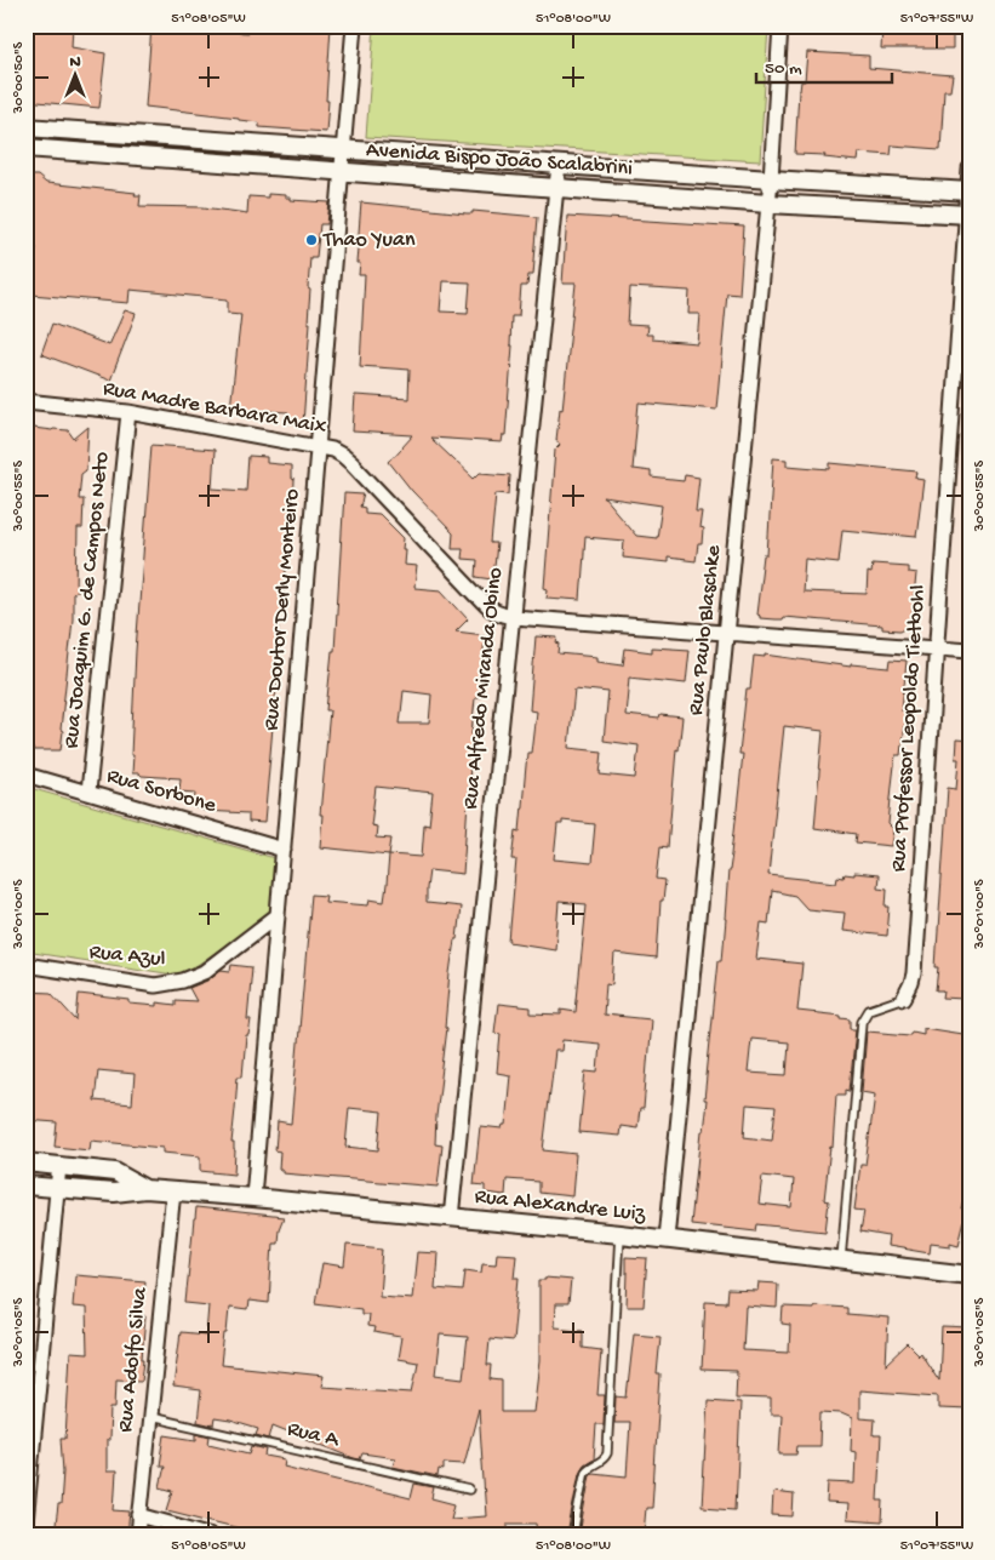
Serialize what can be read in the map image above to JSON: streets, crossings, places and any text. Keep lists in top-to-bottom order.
{
  "streets": {
    "street": [
      "Avenida Bispo João Scalabrini",
      "Rua Madre Barbara Maix",
      "Rua Joaquim G. de Campos Neto",
      "Rua Doutor Derly Monteiro",
      "Rua Paulo Blaschke",
      "Rua Alfredo Miranda Obino",
      "Rua Professor Leopoldo Tietbohl",
      "Rua Sorbone",
      "Rua Azul",
      "Rua Alexandre Luiz",
      "Rua Adolfo Silva"
    ],
    "lane": ["Rua A"]
  },
  "crossings": [
    ["Avenida Bispo João Scalabrini", "Rua Doutor Derly Monteiro"],
    ["Avenida Bispo João Scalabrini", "Rua Paulo Blaschke"],
    ["Avenida Bispo João Scalabrini", "Rua Alfredo Miranda Obino"],
    ["Avenida Bispo João Scalabrini", "Rua Professor Leopoldo Tietbohl"],
    ["Rua Madre Barbara Maix", "Rua Joaquim G. de Campos Neto"],
    ["Rua Madre Barbara Maix", "Rua Doutor Derly Monteiro"],
    ["Rua Madre Barbara Maix", "Rua Paulo Blaschke"],
    ["Rua Madre Barbara Maix", "Rua Alfredo Miranda Obino"],
    ["Rua Madre Barbara Maix", "Rua Professor Leopoldo Tietbohl"],
    ["Rua Joaquim G. de Campos Neto", "Rua Sorbone"],
    ["Rua Doutor Derly Monteiro", "Rua Sorbone"],
    ["Rua Doutor Derly Monteiro", "Rua Azul"],
    ["Rua Doutor Derly Monteiro", "Rua Alexandre Luiz"],
    ["Rua Paulo Blaschke", "Rua Alexandre Luiz"],
    ["Rua Alfredo Miranda Obino", "Rua Alexandre Luiz"],
    ["Rua Professor Leopoldo Tietbohl", "Rua Alexandre Luiz"],
    ["Rua Alexandre Luiz", "Rua Adolfo Silva"],
    ["Rua Adolfo Silva", "Rua A"]
  ],
  "places": ["Thao Yuan"],
  "scale_bar": "50 m",
  "north": "top",
  "coordinates": [
    "51°08'05\"W",
    "51°08'00\"W",
    "51°07'55\"W",
    "30°00'50\"S",
    "30°00'55\"S",
    "30°01'00\"S",
    "30°01'05\"S"
  ]
}
